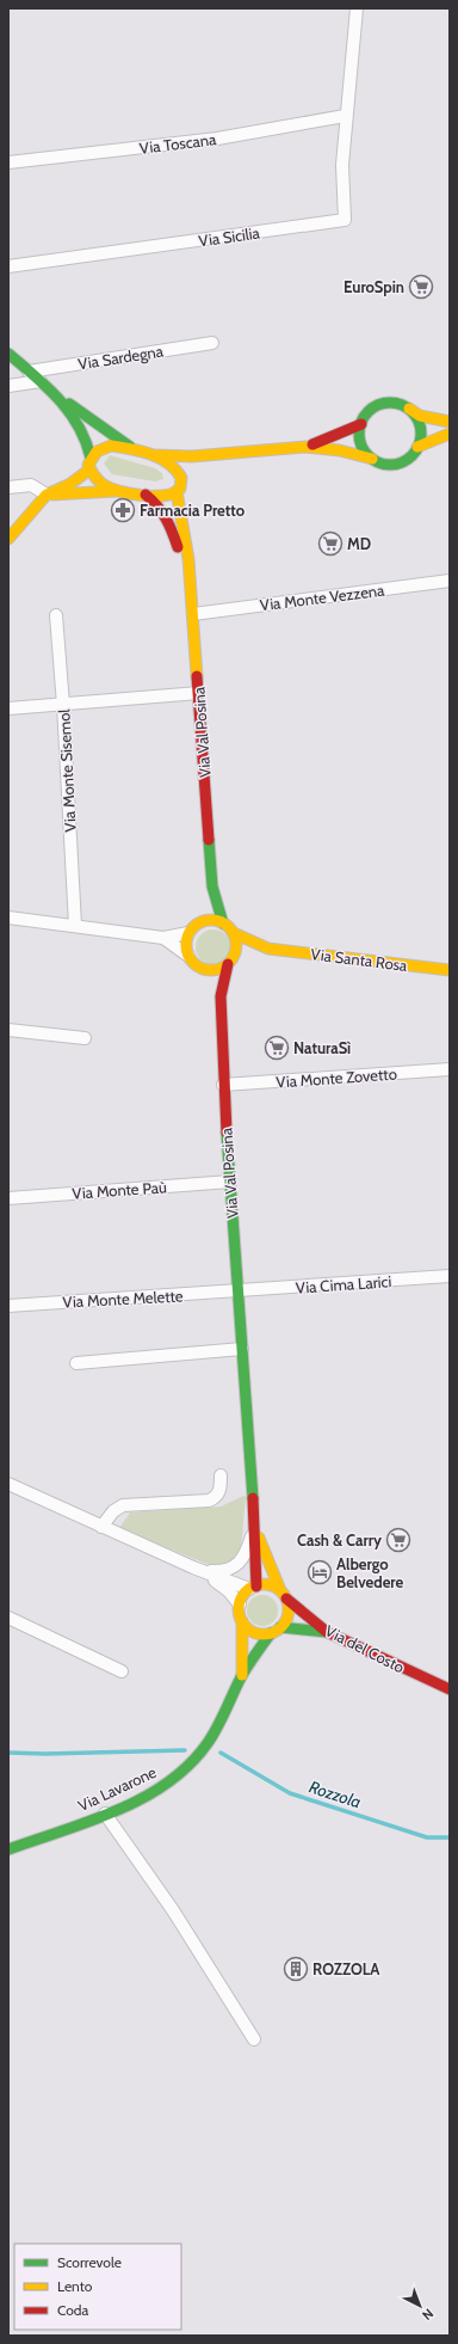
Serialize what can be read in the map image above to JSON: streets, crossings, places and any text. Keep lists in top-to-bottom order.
{
  "streets": {
    "main road": [
      "Via Val Posina",
      "Via Santa Rosa",
      "Via del Costo",
      "Via Lavarone"
    ],
    "street": [
      "Via Toscana",
      "Via Sicilia",
      "Via Sardegna",
      "Via Monte Vezzena",
      "Via Monte Sisemol",
      "Via Monte Zovetto",
      "Via Monte Paù",
      "Via Cima Larici",
      "Via Monte Melette"
    ]
  },
  "crossings": [
    ["Via Toscana", "Via Sicilia"],
    ["Via Monte Vezzena", "Via Val Posina"],
    ["Via Val Posina", "Via Santa Rosa"],
    ["Via Val Posina", "Via Monte Zovetto"],
    ["Via Val Posina", "Via Monte Paù"],
    ["Via Val Posina", "Via Cima Larici"],
    ["Via Val Posina", "Via Monte Melette"],
    ["Via Val Posina", "Via del Costo"],
    ["Via Val Posina", "Via Lavarone"],
    ["Via Cima Larici", "Via Monte Melette"],
    ["Via del Costo", "Via Lavarone"]
  ],
  "water": ["Rozzola"],
  "places": {
    "supermarket": [
      "EuroSpin",
      "MD",
      "NaturaSì",
      "Cash & Carry"
    ],
    "pharmacy": ["Farmacia Pretto"],
    "hotel": ["Albergo Belvedere"],
    "building": ["ROZZOLA"]
  },
  "legend": ["Scorrevole", "Lento", "Coda"],
  "north": "bottom right"
}
